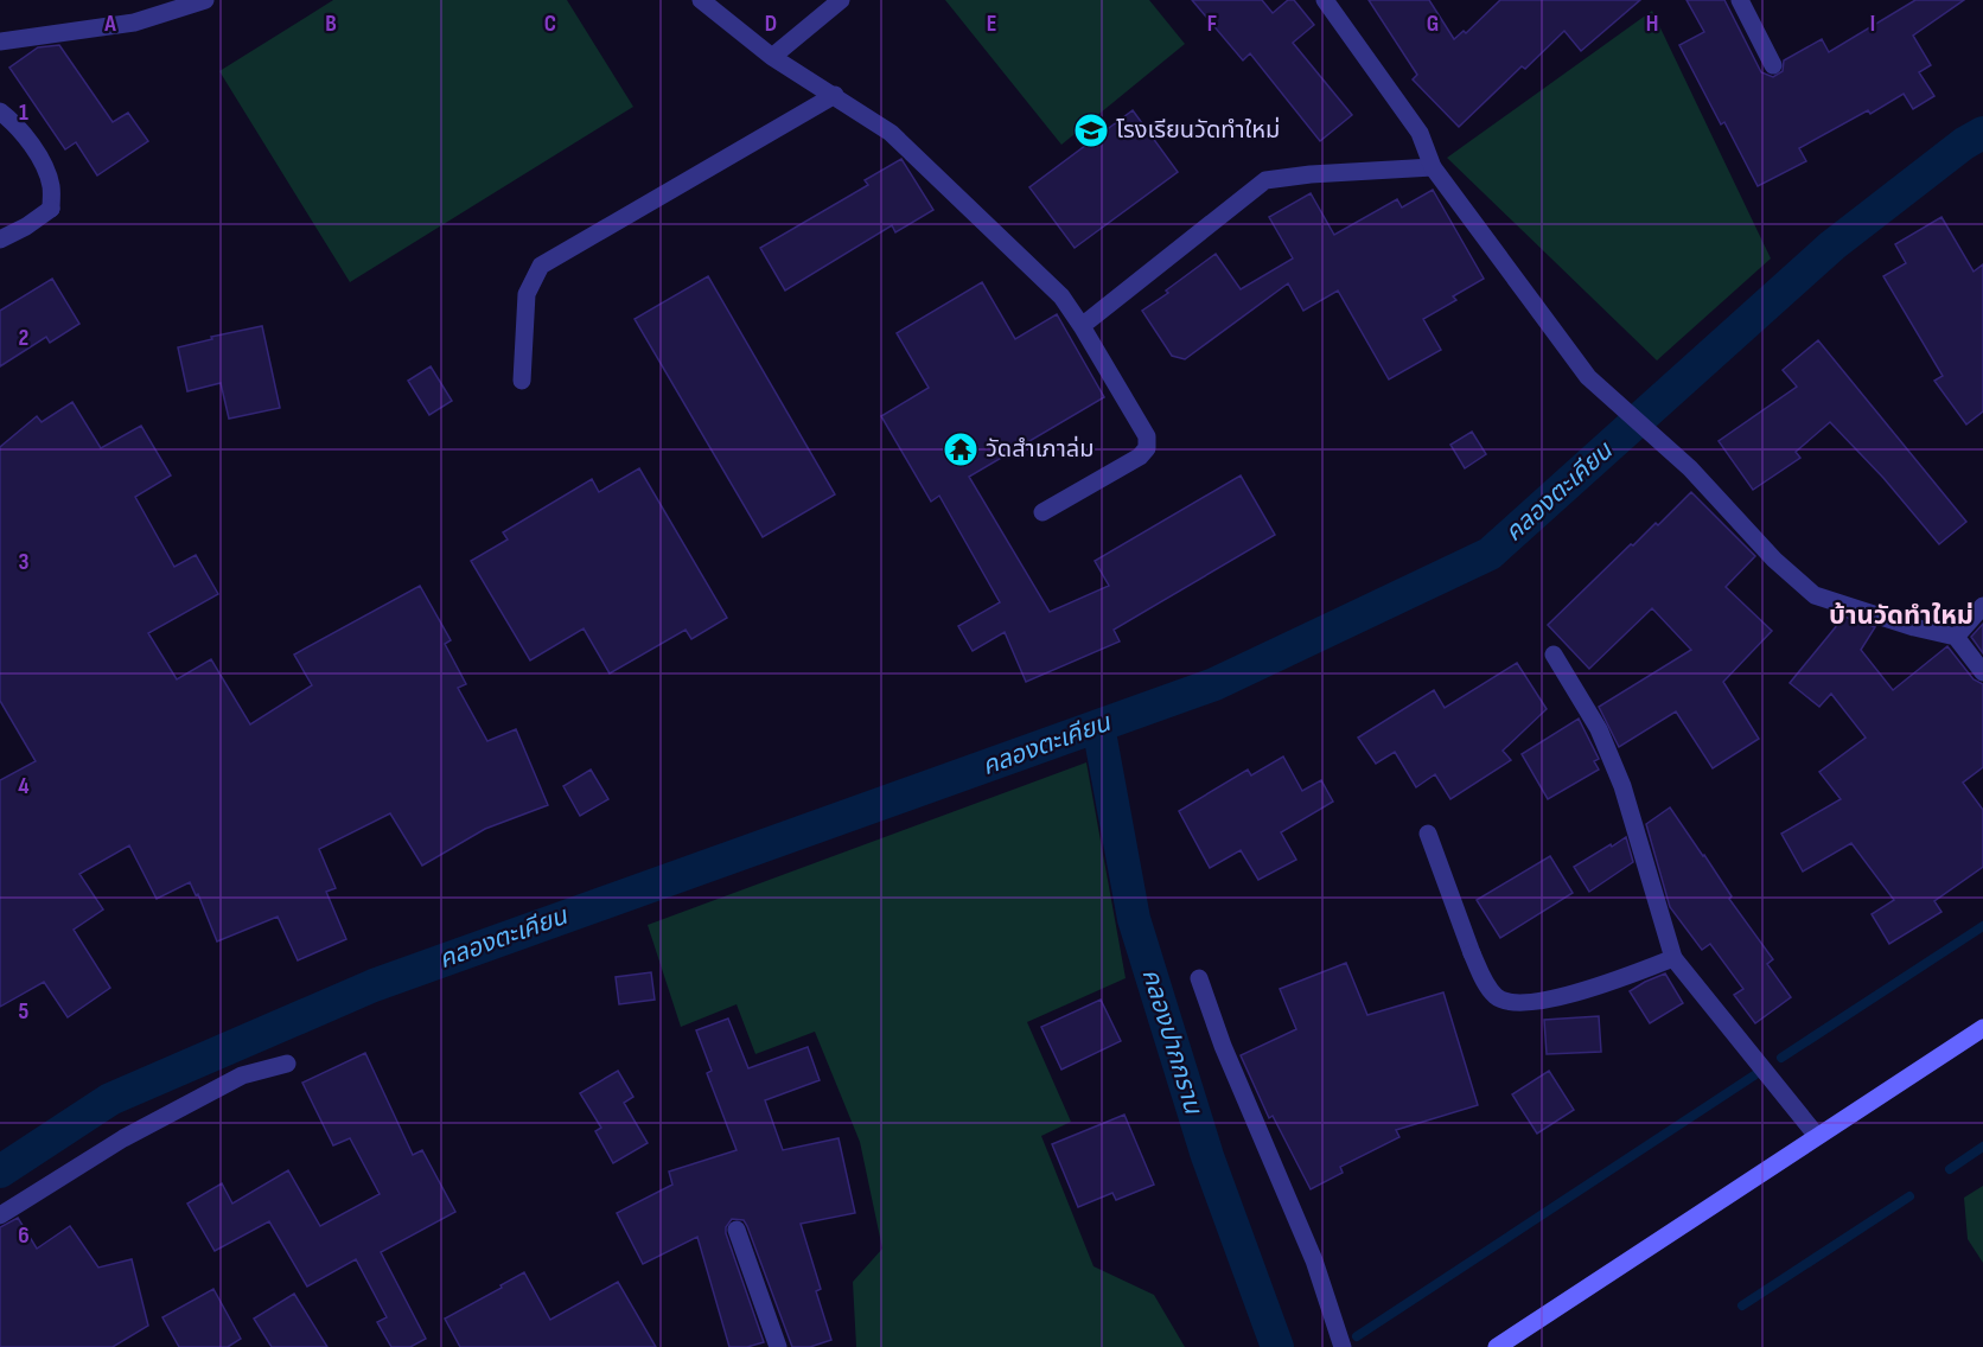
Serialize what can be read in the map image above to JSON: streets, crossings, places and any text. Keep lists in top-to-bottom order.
{
  "districts": ["บ้านวัดทำใหม่"],
  "water": ["คลองตะเคียน", "คลองปากกราน"],
  "places": {
    "school or university": ["โรงเรียนวัดทำใหม่"],
    "temple": ["วัดสำเภาล่ม"]
  },
  "grid": {
    "columns": [
      "A",
      "B",
      "C",
      "D",
      "E",
      "F",
      "G",
      "H",
      "I"
    ],
    "rows": [
      "1",
      "2",
      "3",
      "4",
      "5",
      "6"
    ]
  }
}
